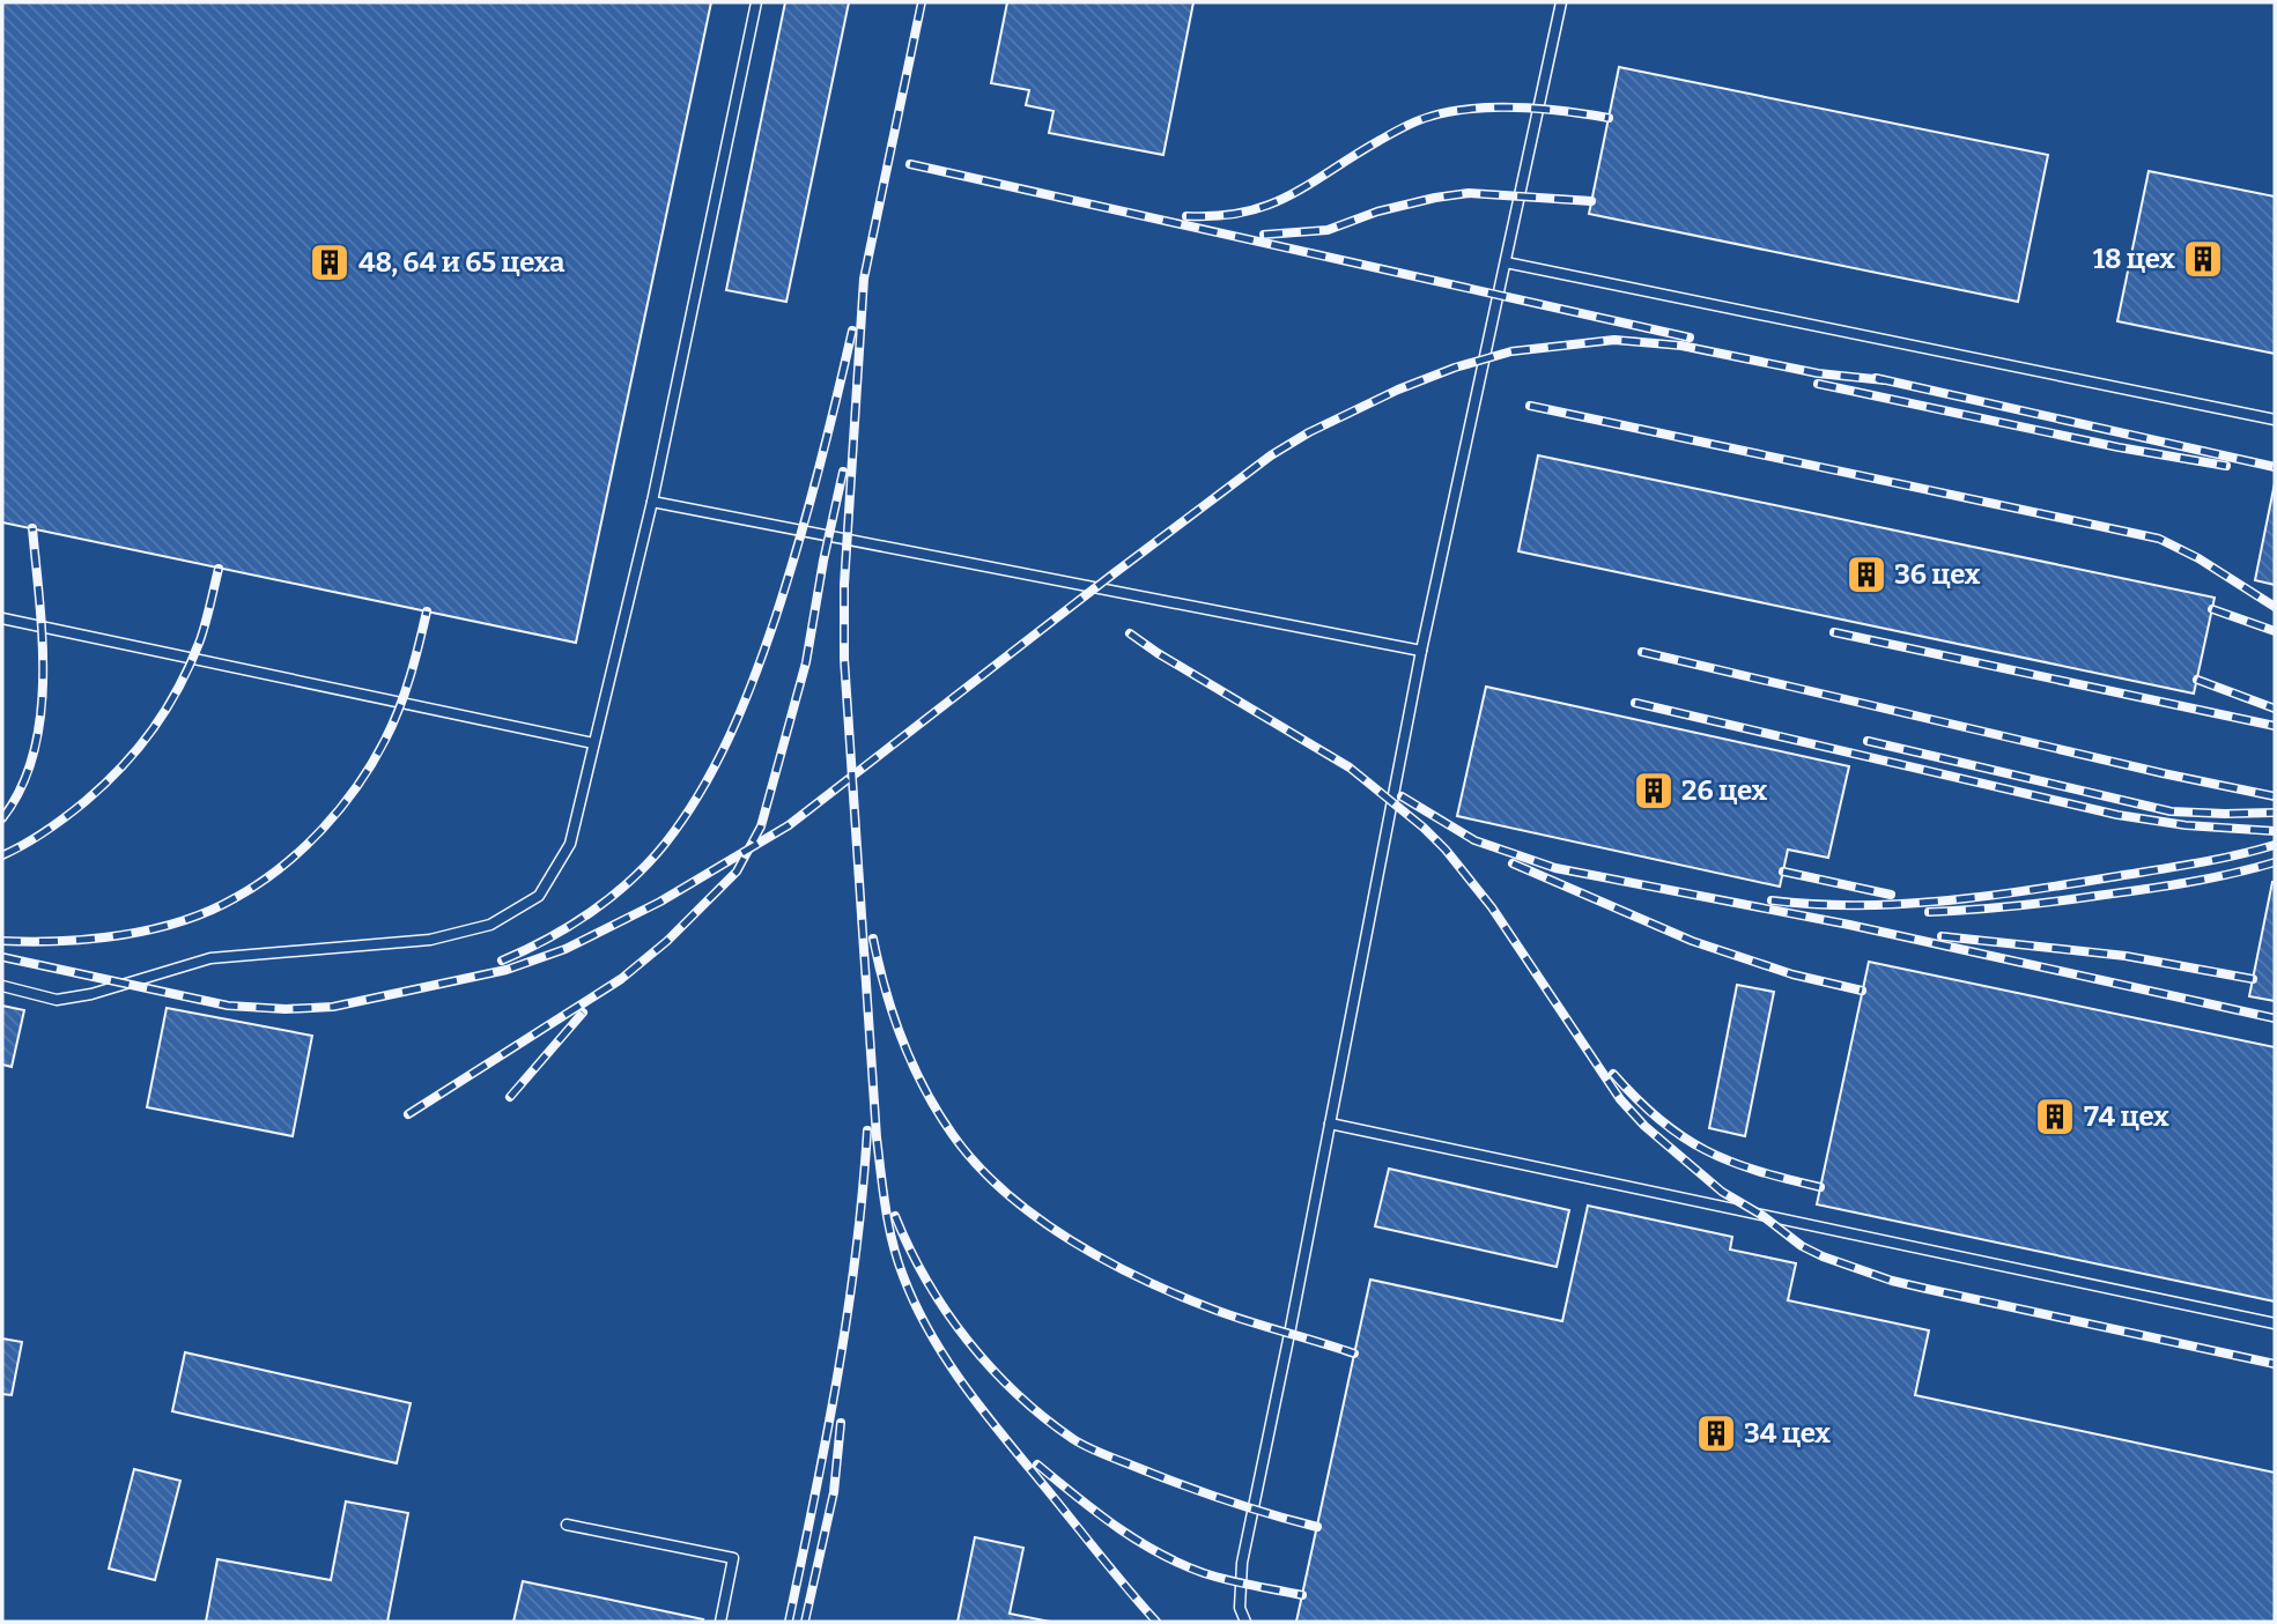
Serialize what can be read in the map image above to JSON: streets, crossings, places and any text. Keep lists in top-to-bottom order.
{
  "places": {
    "building": [
      "18 цех",
      "48, 64 и 65 цеха",
      "36 цех",
      "26 цех",
      "74 цех",
      "34 цех"
    ]
  }
}
